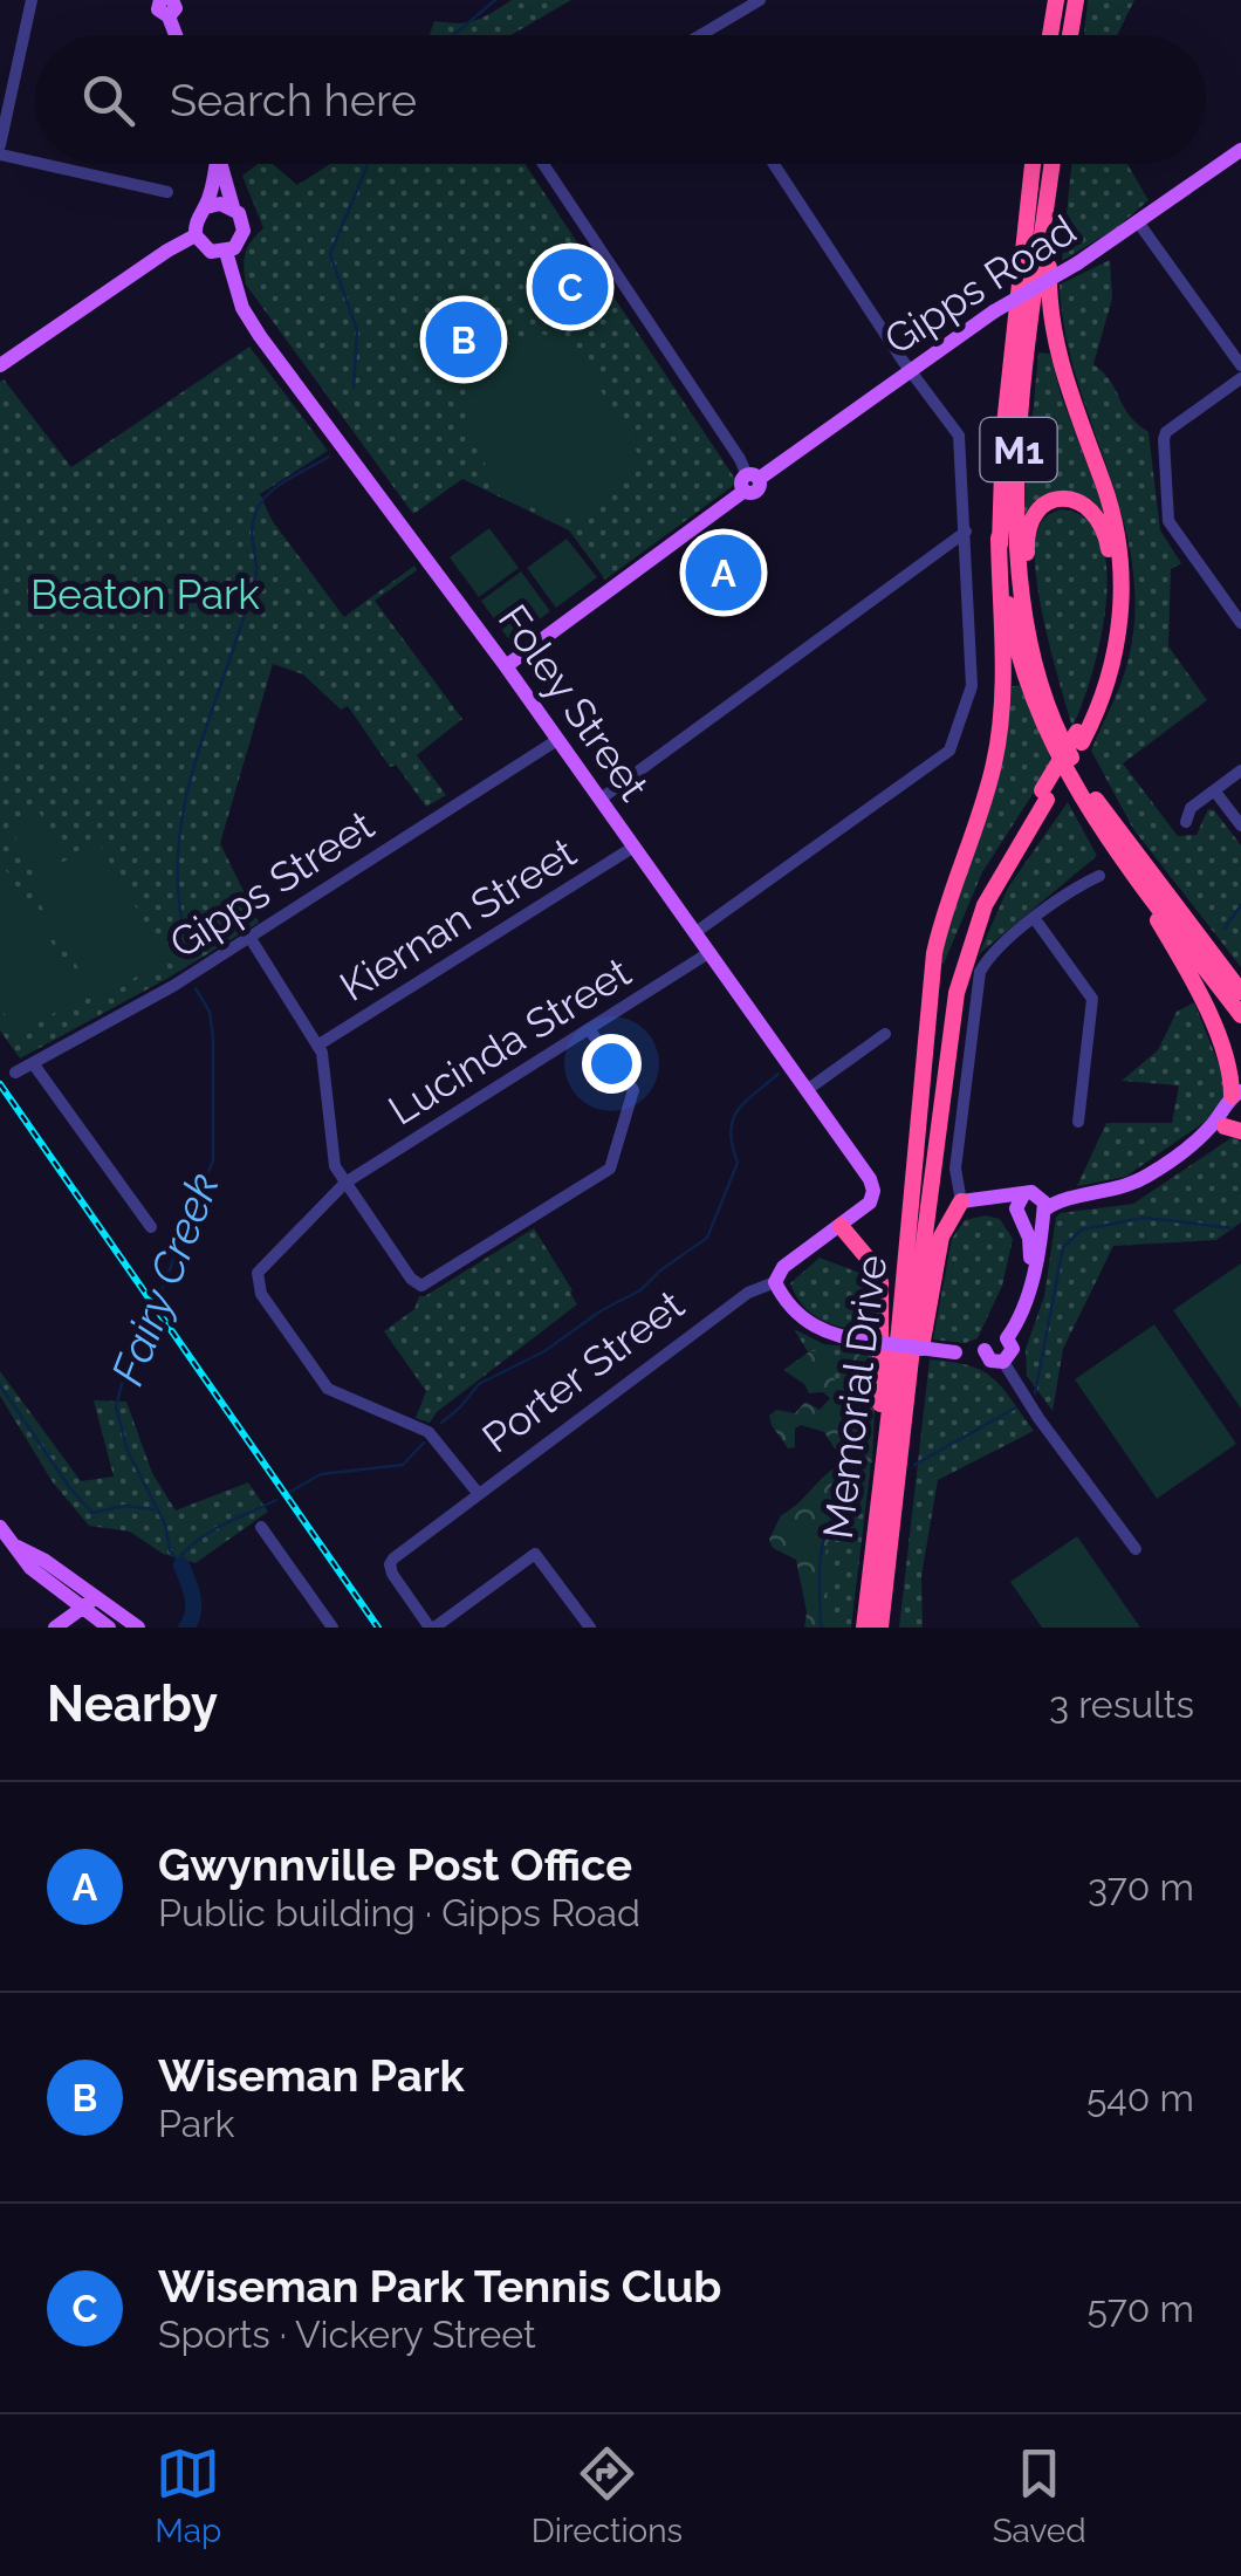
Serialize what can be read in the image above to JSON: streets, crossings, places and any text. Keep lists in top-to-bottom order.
{
  "streets": {
    "highway": ["M1", "Memorial Drive"],
    "main road": ["Gipps Road", "Foley Street", "Porter Street"],
    "street": ["Gipps Street", "Kiernan Street", "Lucinda Street"]
  },
  "crossings": [
    ["Gipps Road", "Foley Street"],
    ["Foley Street", "Gipps Street"],
    ["Foley Street", "Kiernan Street"],
    ["Foley Street", "Lucinda Street"],
    ["Foley Street", "Porter Street"],
    ["Lucinda Street", "Porter Street"]
  ],
  "water": ["Fairy Creek"],
  "parks": ["Beaton Park"],
  "page": {
    "search": "Search here",
    "pins": ["C", "B", "A"],
    "heading": ["Nearby", "3 results"],
    "list": [
      {
        "mark": "A",
        "name": "Gwynnville Post Office",
        "note": "Public building · Gipps Road",
        "value": "370 m"
      },
      {
        "mark": "B",
        "name": "Wiseman Park",
        "note": "Park",
        "value": "540 m"
      },
      {
        "mark": "C",
        "name": "Wiseman Park Tennis Club",
        "note": "Sports · Vickery Street",
        "value": "570 m"
      }
    ],
    "nav": ["Map", "Directions", "Saved"]
  }
}
